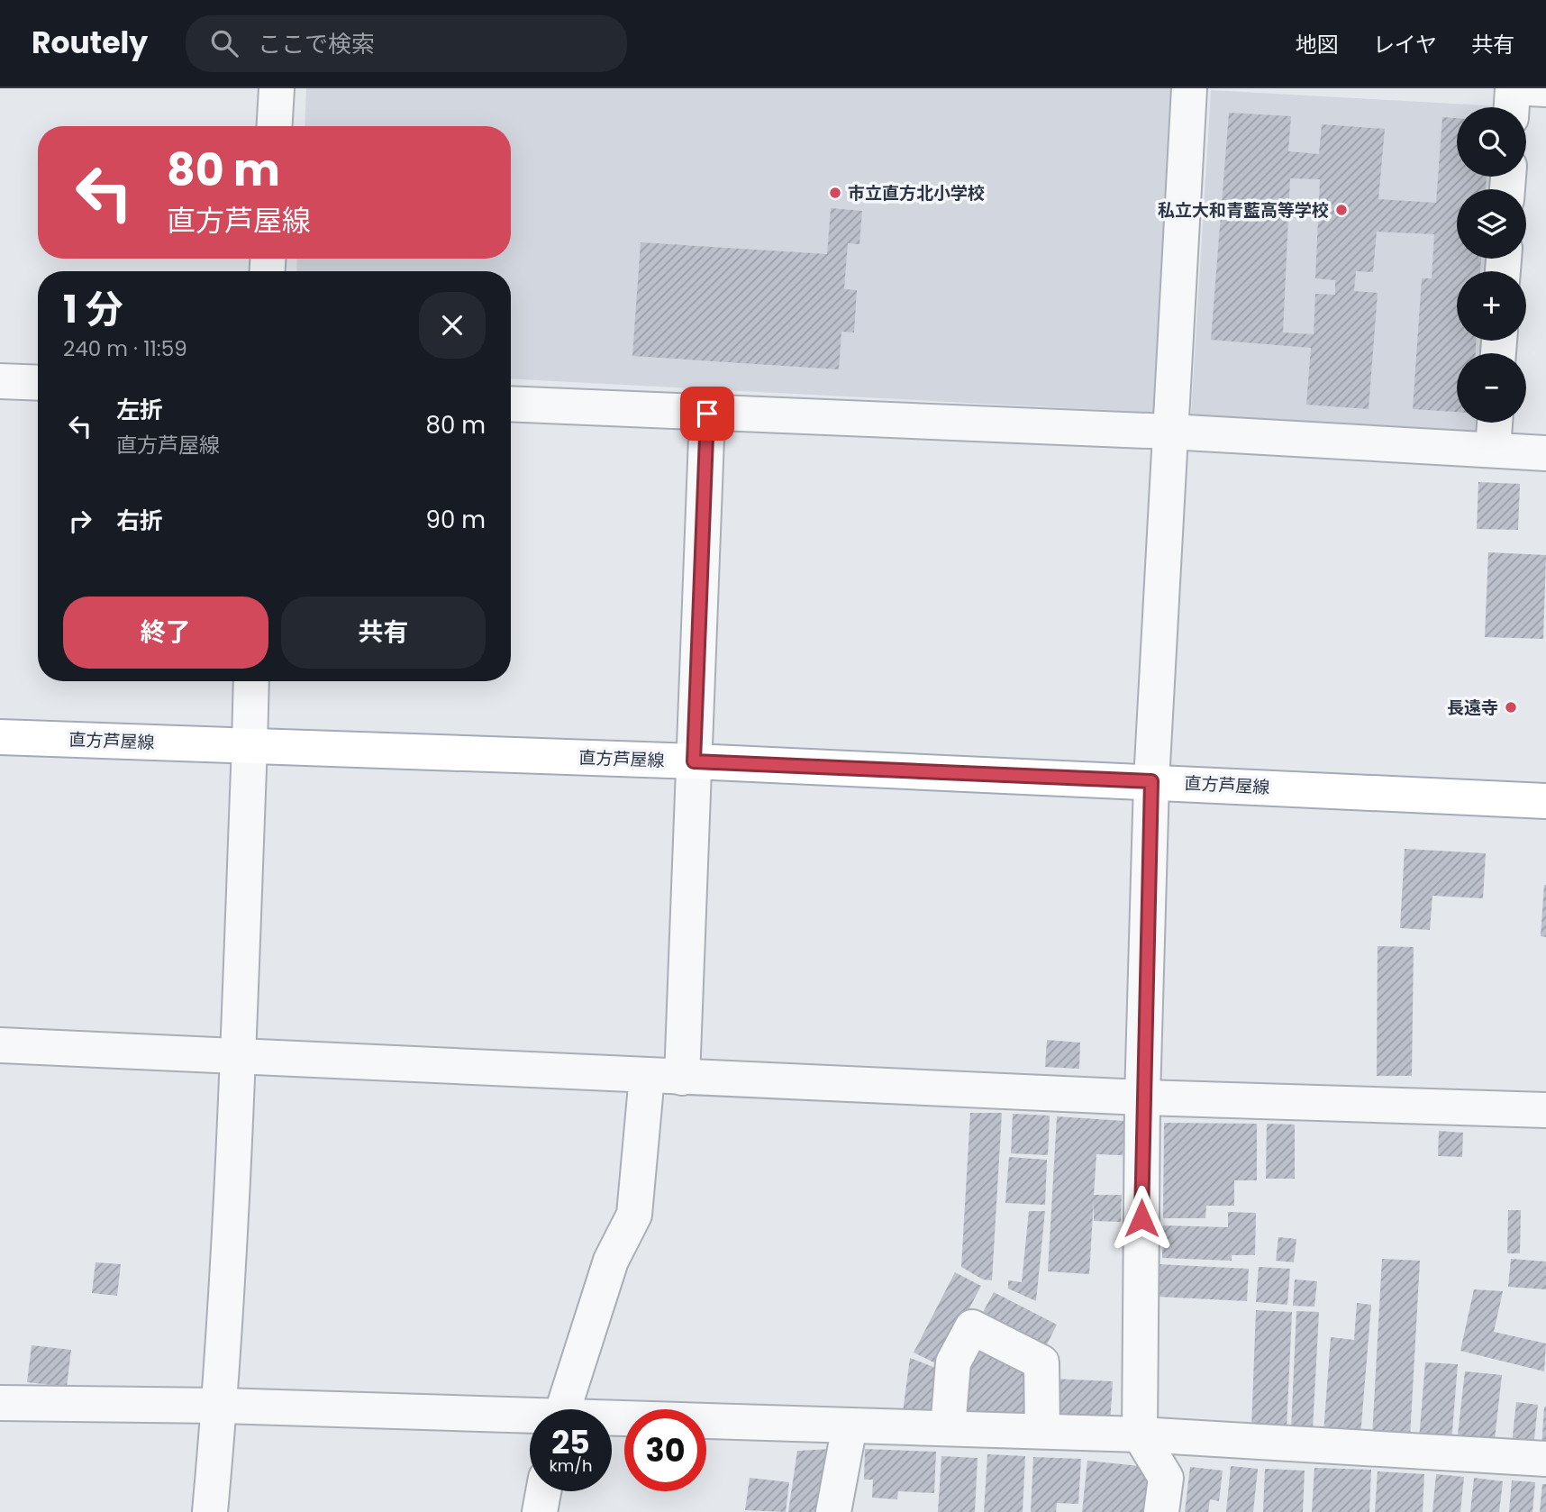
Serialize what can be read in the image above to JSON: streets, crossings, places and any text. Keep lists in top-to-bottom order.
{
  "streets": {
    "main road": ["直方芦屋線"]
  },
  "places": ["市立直方北小学校", "私立大和青藍高等学校", "長遠寺"],
  "page": {
    "header": "Routely",
    "search": "ここで検索",
    "nav": ["地図", "レイヤ", "共有"],
    "map_buttons": ["+", "−"],
    "turn": ["80 m", "直方芦屋線"],
    "heading": ["1 分", "240 m · 11:59"],
    "list": [
      {
        "name": "左折",
        "note": "直方芦屋線",
        "value": "80 m"
      },
      {
        "name": "右折",
        "value": "90 m"
      }
    ],
    "buttons": ["終了", "共有"],
    "speed": "25 km/h",
    "limit": "30"
  }
}
